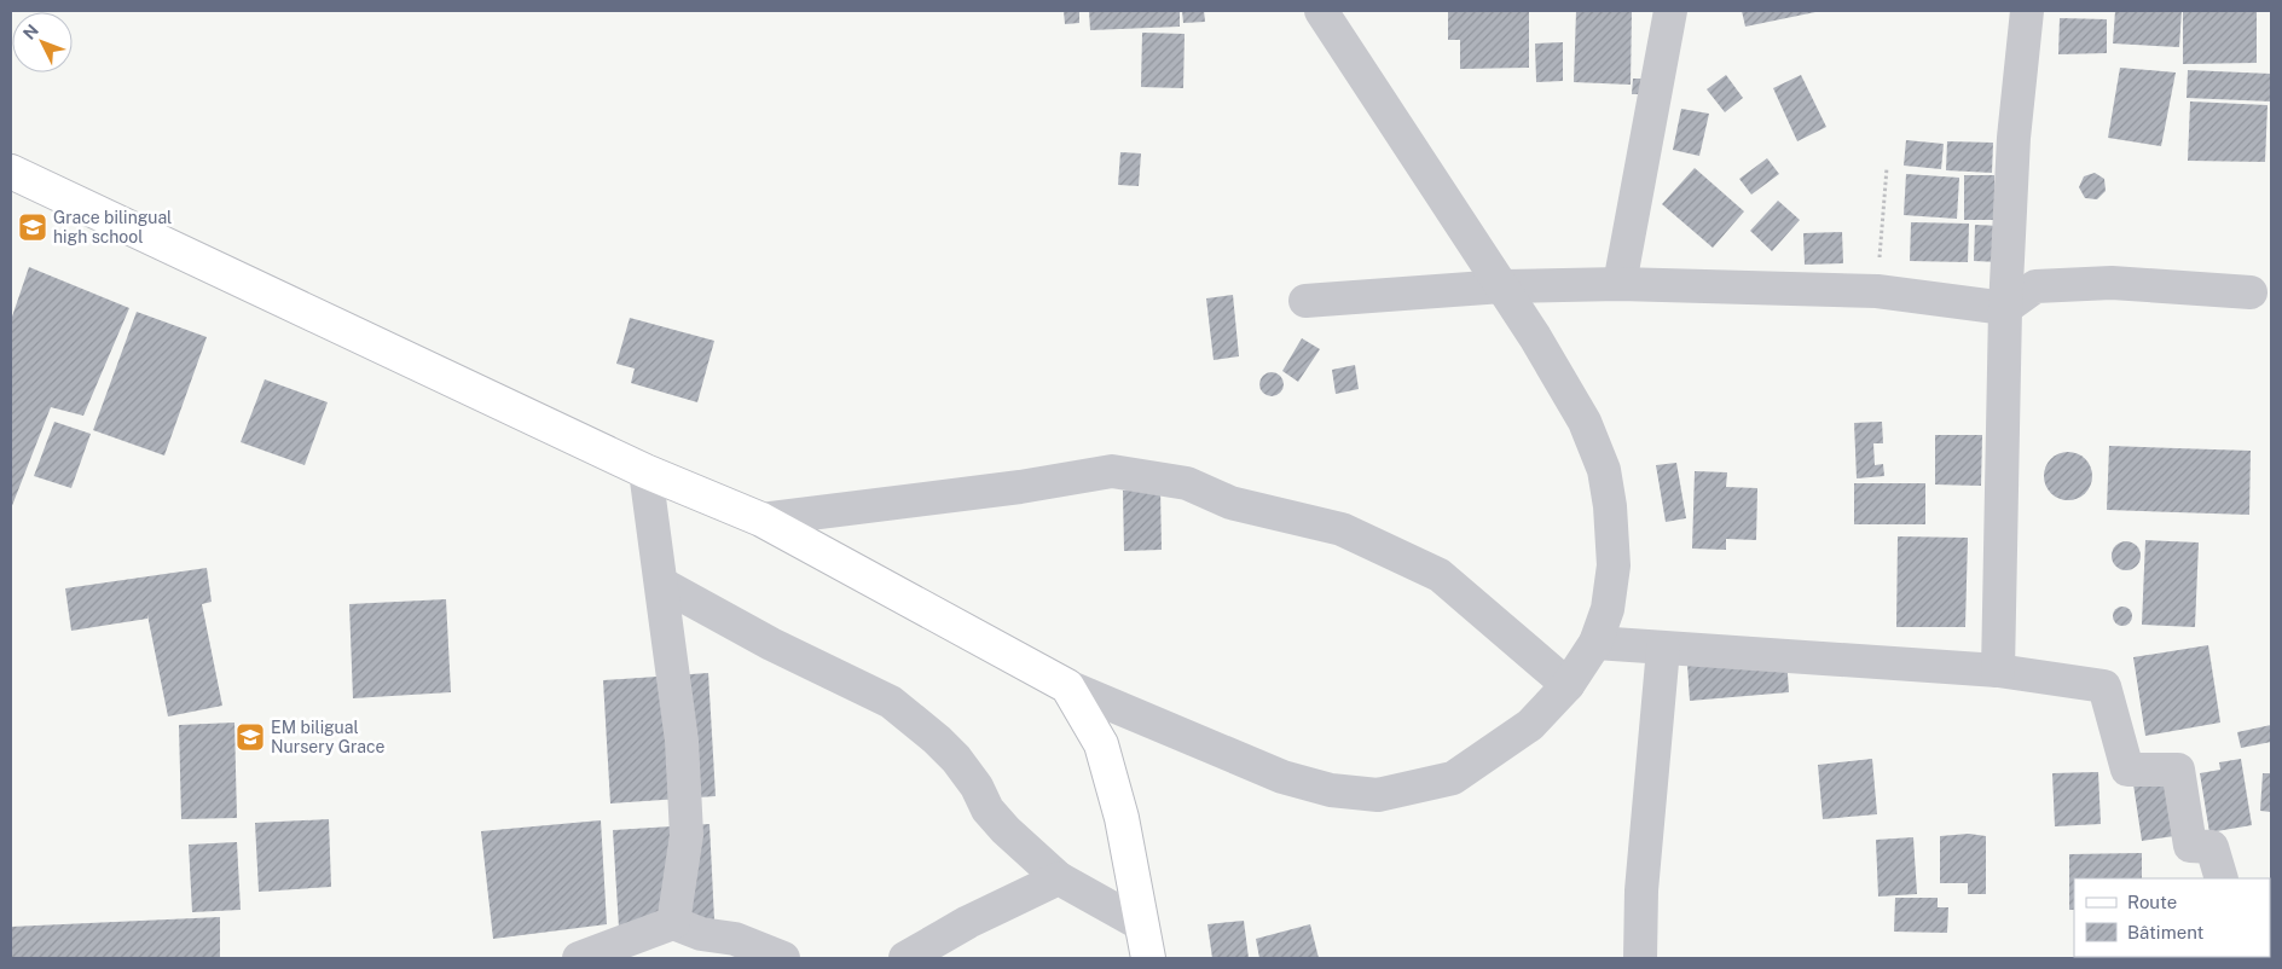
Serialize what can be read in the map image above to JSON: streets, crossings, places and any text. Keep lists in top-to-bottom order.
{
  "places": {
    "school or university": ["Grace bilingual high school", "EM biligual Nursery Grace"]
  },
  "legend": ["Route", "Bâtiment"],
  "north": "top left"
}
